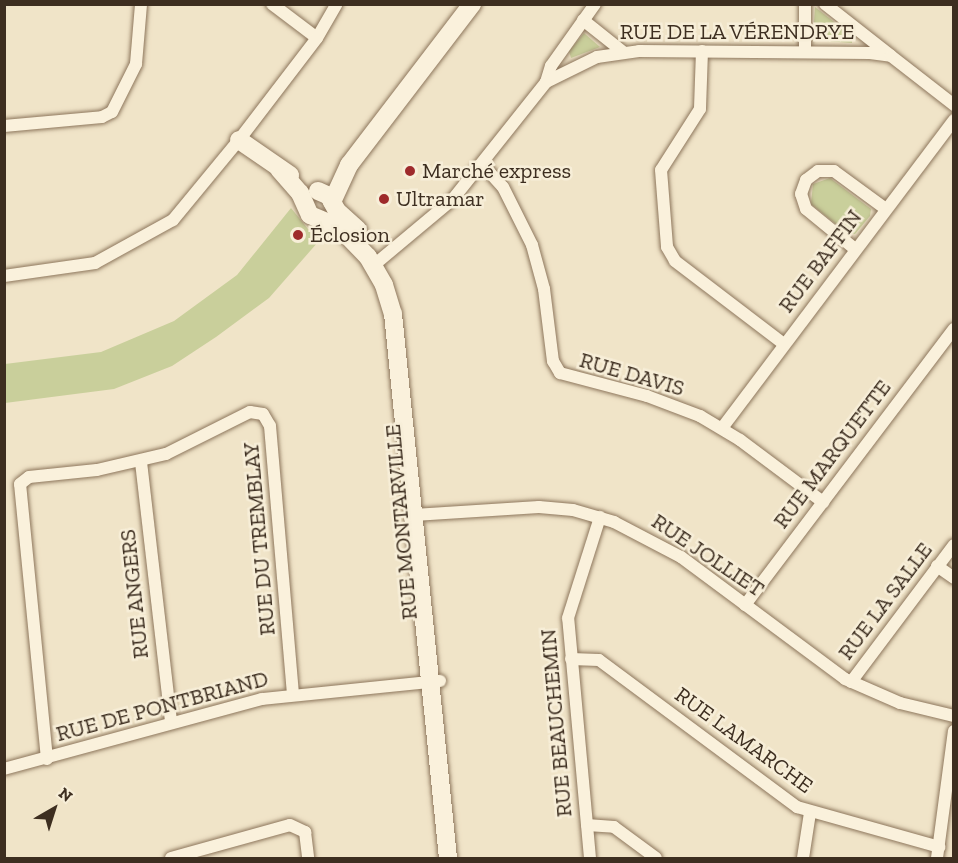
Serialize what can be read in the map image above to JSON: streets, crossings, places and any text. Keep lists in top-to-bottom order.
{
  "streets": {
    "street": [
      "RUE DE LA VÉRENDRYE",
      "RUE BAFFIN",
      "RUE DAVIS",
      "RUE MARQUETTE",
      "RUE MONTARVILLE",
      "RUE DU TREMBLAY",
      "RUE JOLLIET",
      "RUE ANGERS",
      "RUE LA SALLE",
      "RUE DE PONTBRIAND",
      "RUE BEAUCHEMIN",
      "RUE LAMARCHE"
    ]
  },
  "crossings": [
    ["RUE DE LA VÉRENDRYE", "RUE DAVIS"],
    ["RUE DE LA VÉRENDRYE", "RUE MONTARVILLE"],
    ["RUE BAFFIN", "RUE DAVIS"],
    ["RUE DAVIS", "RUE MARQUETTE"],
    ["RUE MARQUETTE", "RUE JOLLIET"],
    ["RUE MONTARVILLE", "RUE JOLLIET"],
    ["RUE MONTARVILLE", "RUE DE PONTBRIAND"],
    ["RUE DU TREMBLAY", "RUE ANGERS"],
    ["RUE DU TREMBLAY", "RUE DE PONTBRIAND"],
    ["RUE JOLLIET", "RUE LA SALLE"],
    ["RUE JOLLIET", "RUE BEAUCHEMIN"],
    ["RUE ANGERS", "RUE DE PONTBRIAND"],
    ["RUE BEAUCHEMIN", "RUE LAMARCHE"]
  ],
  "places": ["Marché express", "Ultramar", "Éclosion"],
  "north": "top right"
}
